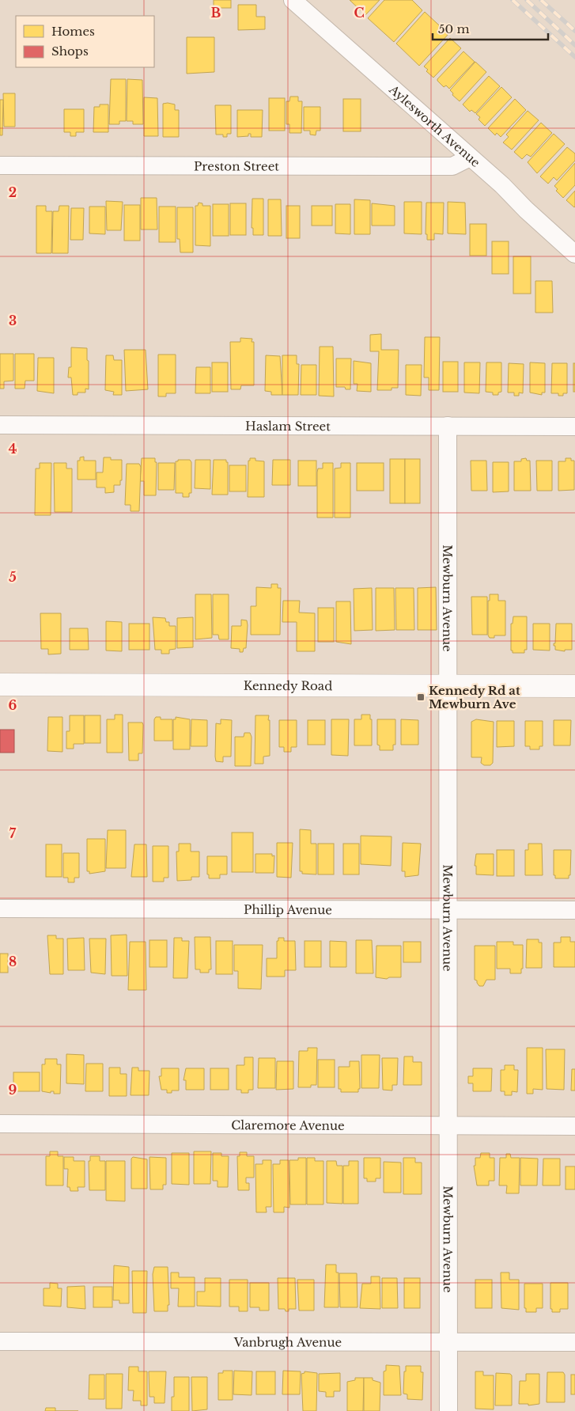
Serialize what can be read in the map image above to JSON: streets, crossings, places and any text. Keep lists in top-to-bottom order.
{
  "streets": {
    "street": [
      "Aylesworth Avenue",
      "Preston Street",
      "Haslam Street",
      "Mewburn Avenue",
      "Kennedy Road",
      "Phillip Avenue",
      "Claremore Avenue",
      "Vanbrugh Avenue"
    ]
  },
  "crossings": [
    ["Aylesworth Avenue", "Preston Street"],
    ["Haslam Street", "Mewburn Avenue"],
    ["Mewburn Avenue", "Kennedy Road"],
    ["Mewburn Avenue", "Phillip Avenue"],
    ["Mewburn Avenue", "Claremore Avenue"],
    ["Mewburn Avenue", "Vanbrugh Avenue"]
  ],
  "places": {
    "transit": ["Kennedy Rd at Mewburn Ave"]
  },
  "legend": ["Homes", "Shops"],
  "scale_bar": "50 m",
  "grid": {
    "columns": ["B", "C"],
    "rows": [
      "2",
      "3",
      "4",
      "5",
      "6",
      "7",
      "8",
      "9"
    ]
  }
}
